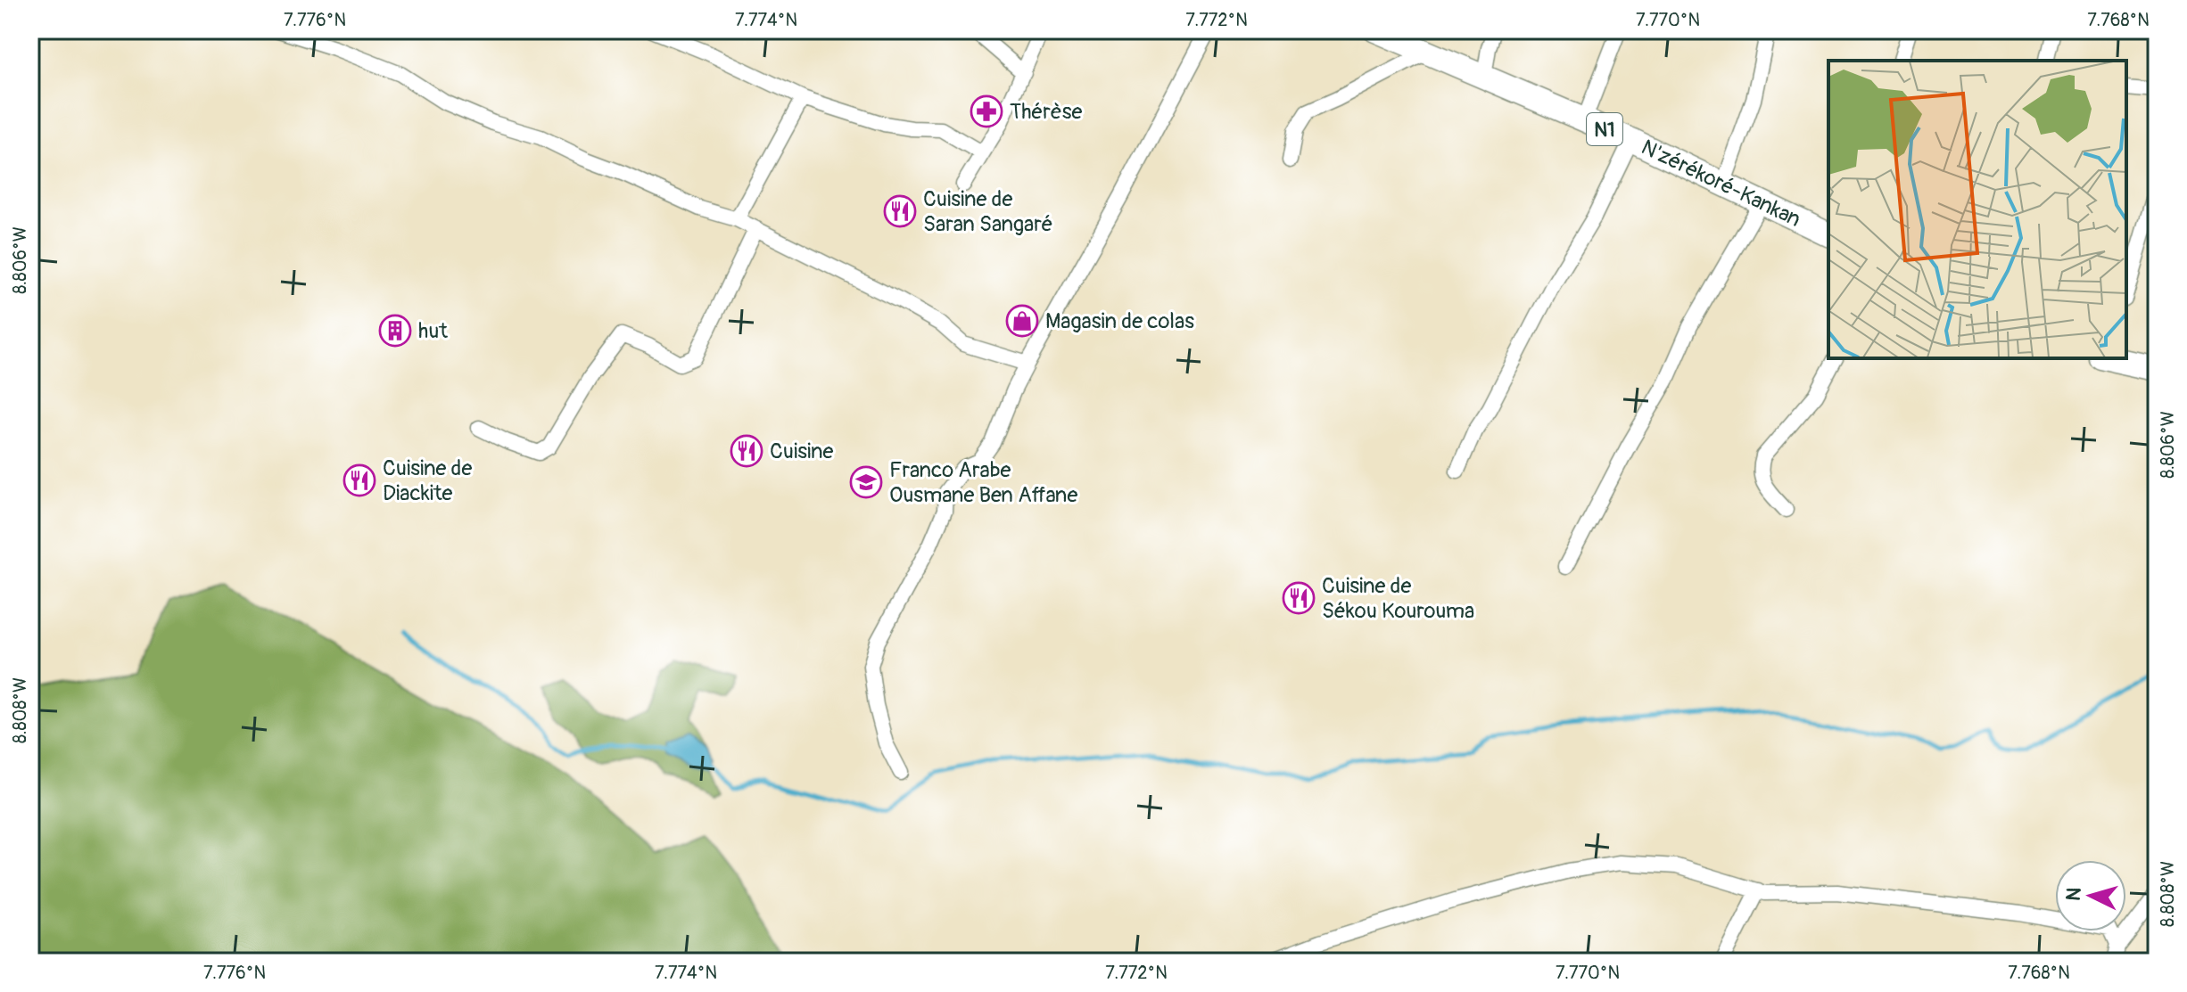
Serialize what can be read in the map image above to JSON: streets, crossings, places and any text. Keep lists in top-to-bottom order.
{
  "streets": {
    "highway": ["N1", "N'zérékoré-Kankan"]
  },
  "places": {
    "pharmacy": ["Thérèse"],
    "restaurant": [
      "Cuisine de Saran Sangaré",
      "Cuisine",
      "Cuisine de Diackite",
      "Cuisine de Sékou Kourouma"
    ],
    "shop": ["Magasin de colas"],
    "building": ["hut"],
    "school or university": ["Franco Arabe Ousmane Ben Affane"]
  },
  "north": "left",
  "coordinates": [
    "7.776°N",
    "7.774°N",
    "7.772°N",
    "7.770°N",
    "7.768°N",
    "8.806°W",
    "8.808°W"
  ]
}
